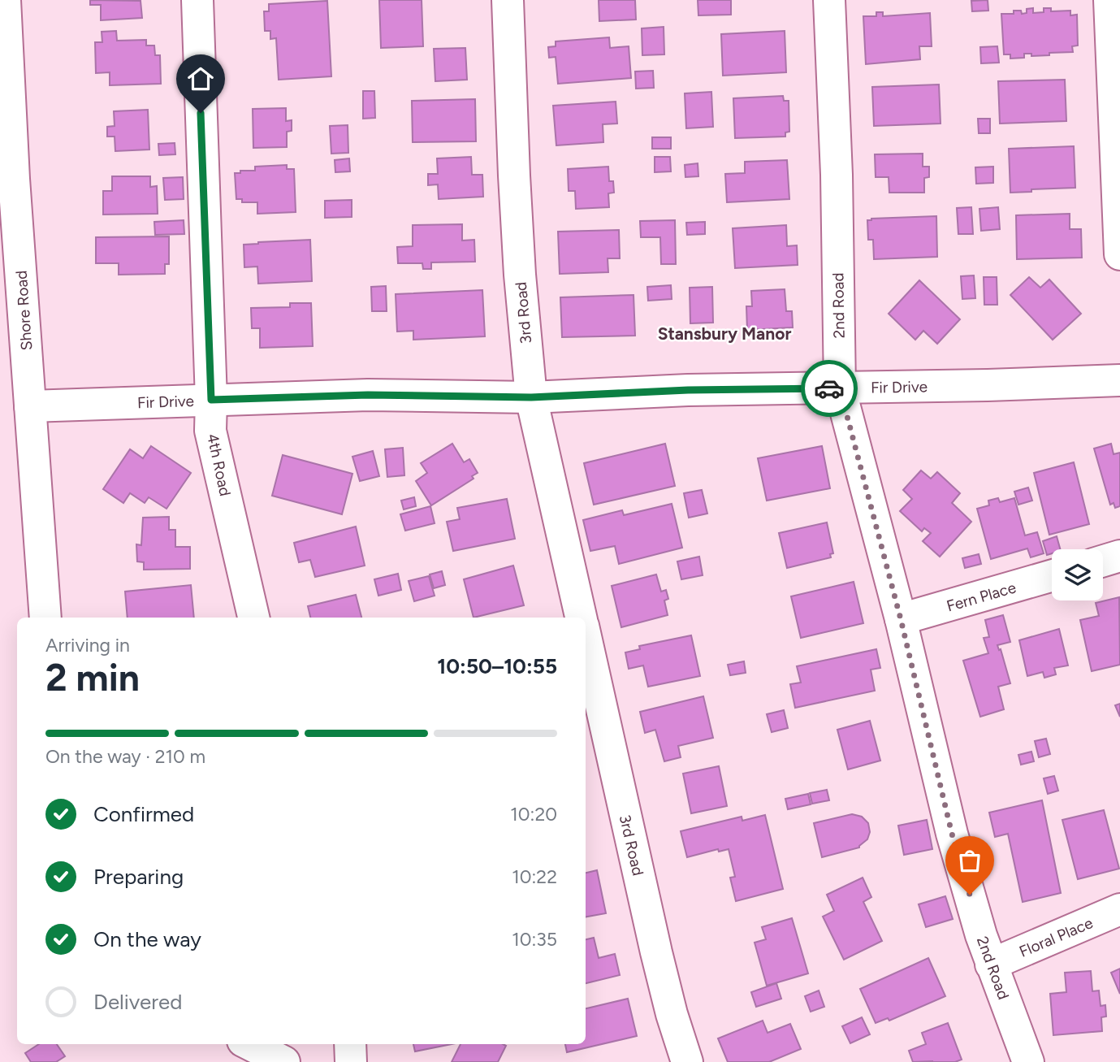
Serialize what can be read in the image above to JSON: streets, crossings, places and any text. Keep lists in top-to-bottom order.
{
  "streets": {
    "street": [
      "2nd Road",
      "Shore Road",
      "3rd Road",
      "Fir Drive",
      "4th Road",
      "Fern Place",
      "Floral Place"
    ]
  },
  "crossings": [
    ["2nd Road", "Fir Drive"],
    ["2nd Road", "Fern Place"],
    ["2nd Road", "Floral Place"],
    ["Shore Road", "Fir Drive"],
    ["3rd Road", "Fir Drive"],
    ["Fir Drive", "4th Road"]
  ],
  "districts": ["Stansbury Manor"],
  "page": {
    "heading": ["2 min", "Arriving in", "10:50–10:55"],
    "bar": "On the way · 210 m",
    "list": [
      ["Confirmed", "10:20"],
      ["Preparing", "10:22"],
      ["On the way", "10:35"],
      "Delivered"
    ]
  }
}
